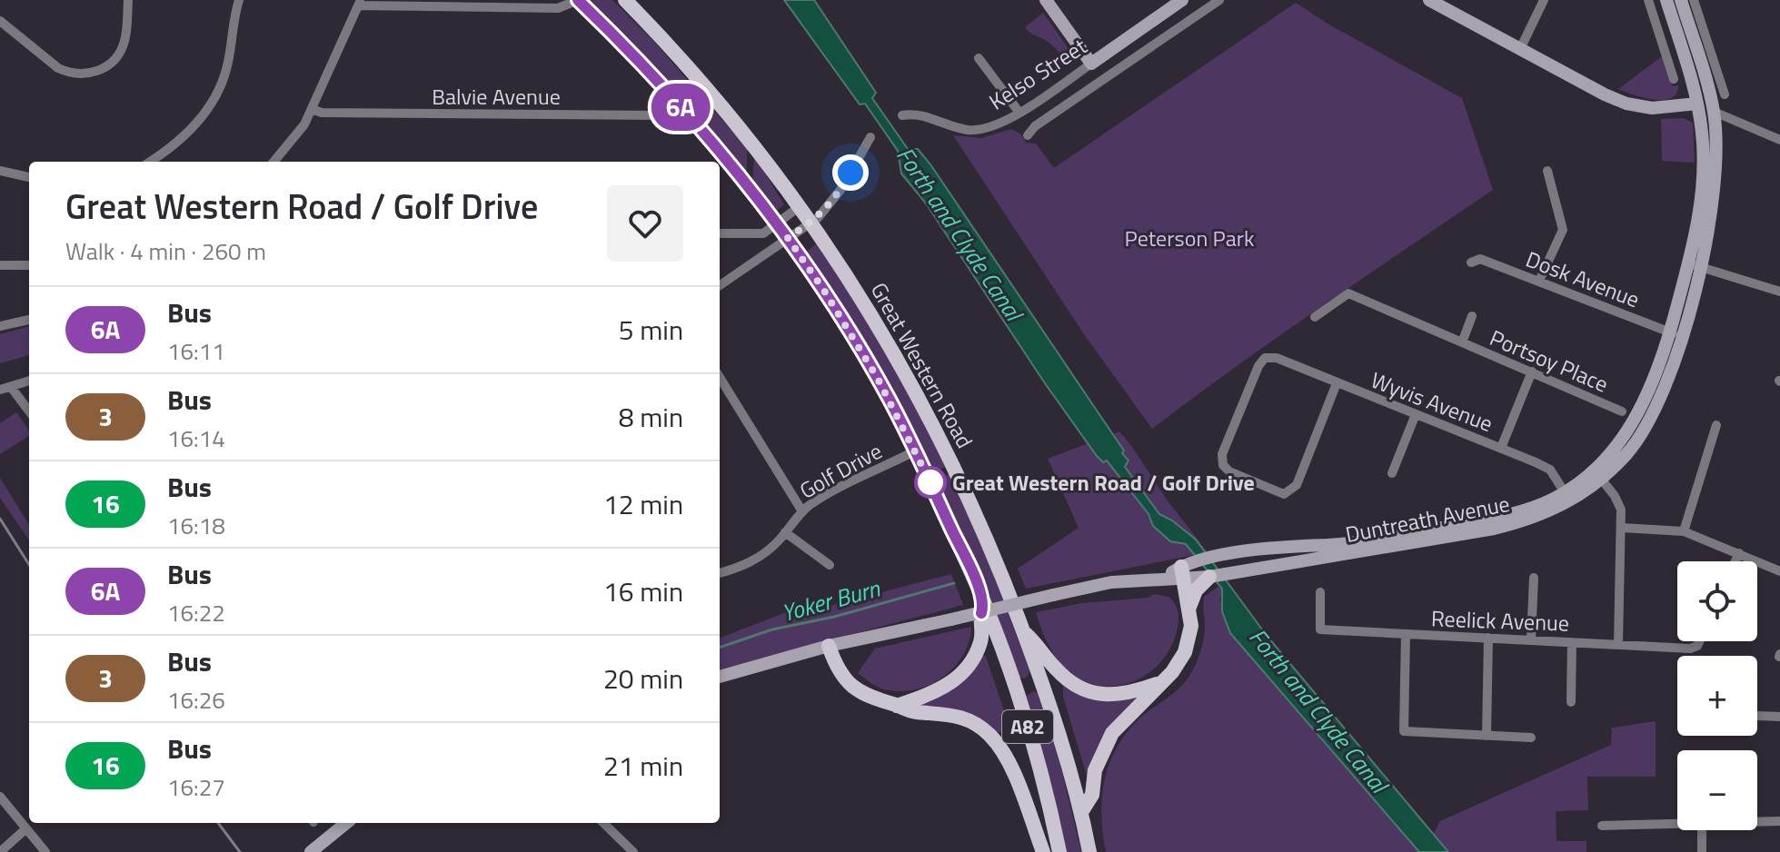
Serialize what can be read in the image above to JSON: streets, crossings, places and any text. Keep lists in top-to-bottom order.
{
  "streets": {
    "main road": ["Great Western Road", "A82"],
    "street": [
      "Kelso Street",
      "Balvie Avenue",
      "Dosk Avenue",
      "Portsoy Place",
      "Wyvis Avenue",
      "Golf Drive",
      "Duntreath Avenue",
      "Reelick Avenue"
    ]
  },
  "crossings": [
    ["Balvie Avenue", "Great Western Road"],
    ["Dosk Avenue", "Duntreath Avenue"],
    ["Great Western Road", "Golf Drive"],
    ["Wyvis Avenue", "Duntreath Avenue"]
  ],
  "water": ["Forth and Clyde Canal", "Yoker Burn"],
  "parks": ["Peterson Park"],
  "places": ["Great Western Road / Golf Drive"],
  "lines": ["bus line 6A"],
  "page": {
    "on_map": "6A",
    "heading": ["Great Western Road / Golf Drive", "Walk · 4 min · 260 m"],
    "list": [
      {
        "mark": "6A",
        "name": "Bus",
        "note": "16:11",
        "value": "5 min"
      },
      {
        "mark": "3",
        "name": "Bus",
        "note": "16:14",
        "value": "8 min"
      },
      {
        "mark": "16",
        "name": "Bus",
        "note": "16:18",
        "value": "12 min"
      },
      {
        "mark": "6A",
        "name": "Bus",
        "note": "16:22",
        "value": "16 min"
      },
      {
        "mark": "3",
        "name": "Bus",
        "note": "16:26",
        "value": "20 min"
      },
      {
        "mark": "16",
        "name": "Bus",
        "note": "16:27",
        "value": "21 min"
      }
    ],
    "map_buttons": ["+", "−"]
  }
}
